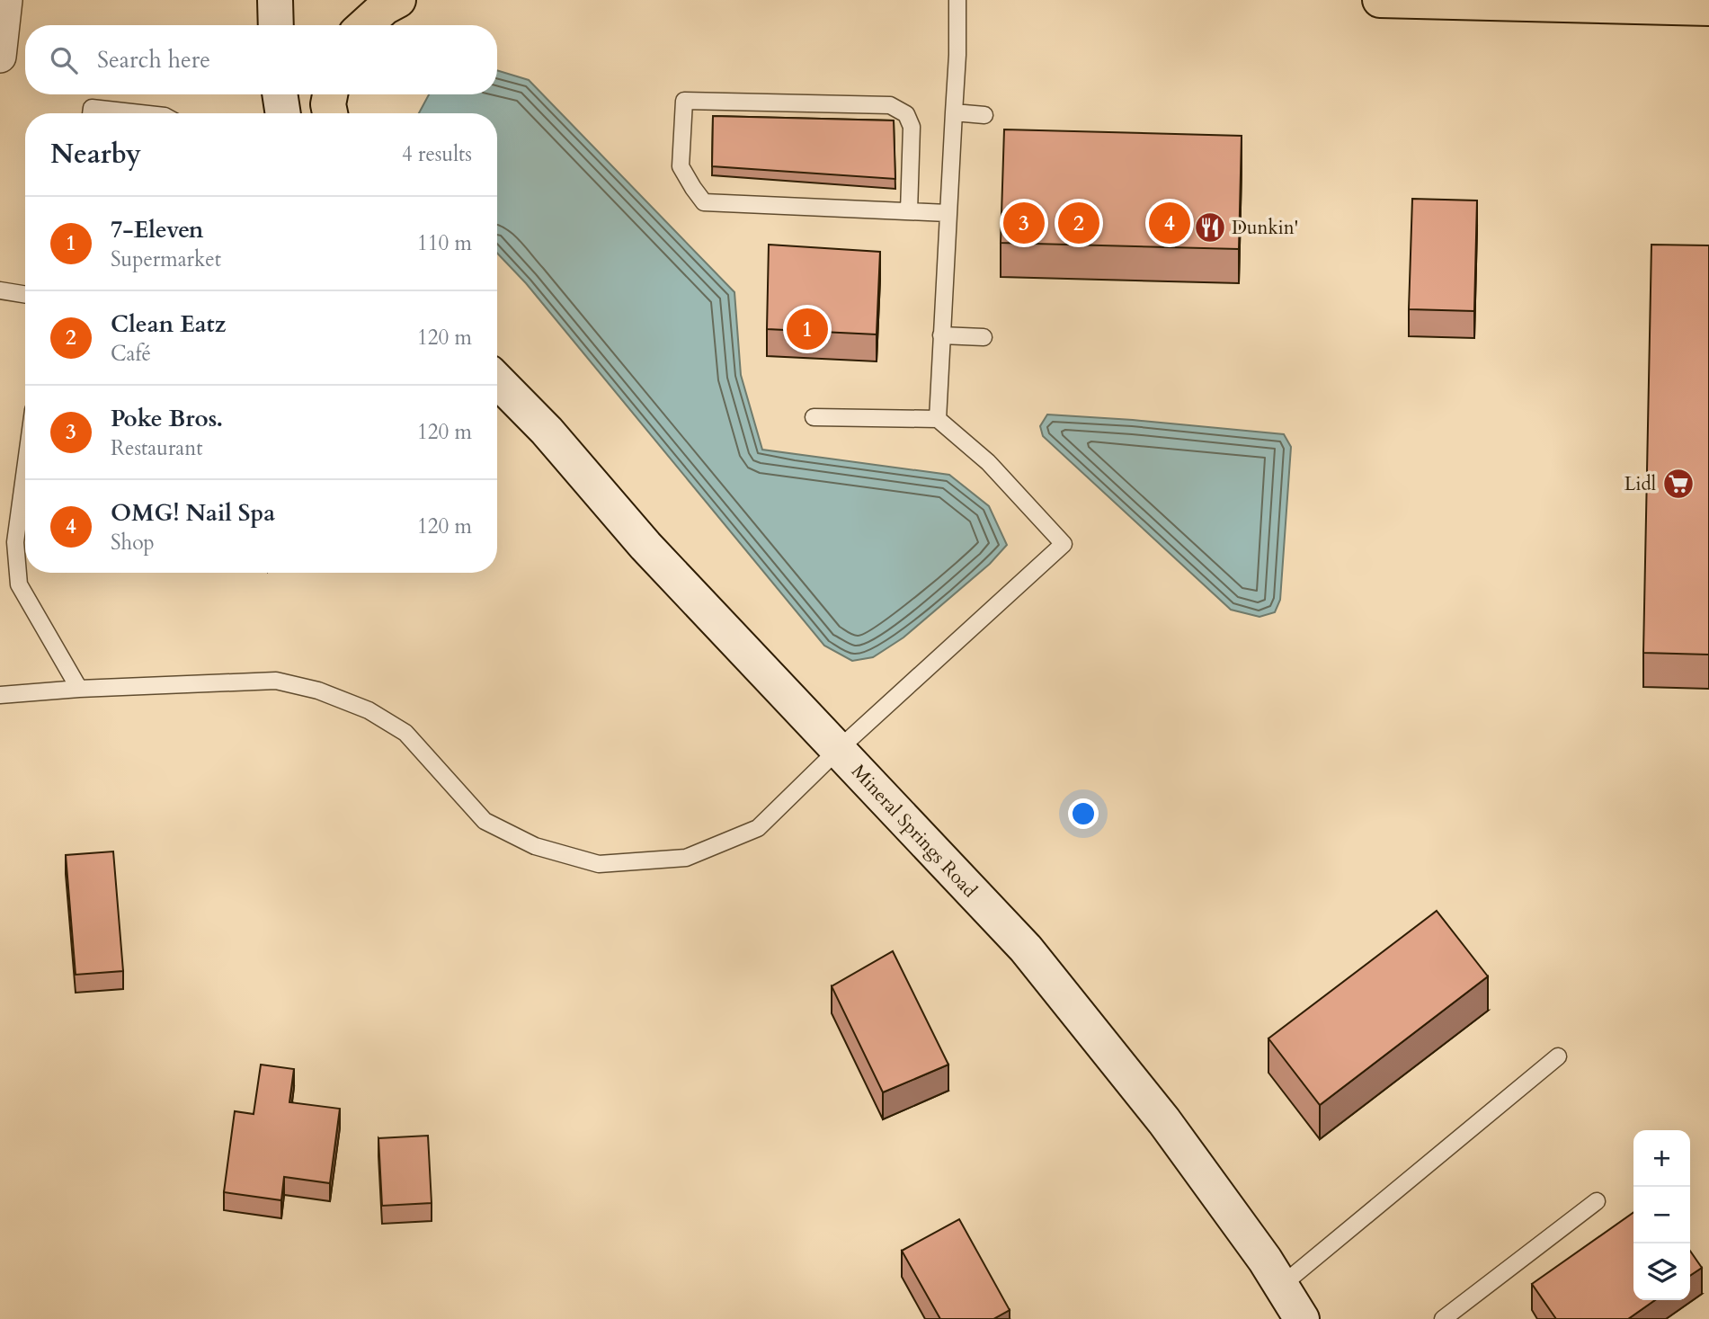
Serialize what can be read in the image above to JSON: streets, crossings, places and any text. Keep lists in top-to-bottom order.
{
  "streets": {
    "street": ["Mineral Springs Road"]
  },
  "places": {
    "restaurant": ["Dunkin'"],
    "supermarket": ["Lidl"]
  },
  "page": {
    "search": "Search here",
    "heading": ["Nearby", "4 results"],
    "list": [
      {
        "mark": "1",
        "name": "7-Eleven",
        "note": "Supermarket",
        "value": "110 m"
      },
      {
        "mark": "2",
        "name": "Clean Eatz",
        "note": "Café",
        "value": "120 m"
      },
      {
        "mark": "3",
        "name": "Poke Bros.",
        "note": "Restaurant",
        "value": "120 m"
      },
      {
        "mark": "4",
        "name": "OMG! Nail Spa",
        "note": "Shop",
        "value": "120 m"
      }
    ],
    "pins": [
      "2",
      "3",
      "4",
      "1"
    ],
    "map_buttons": ["+", "−"]
  }
}
